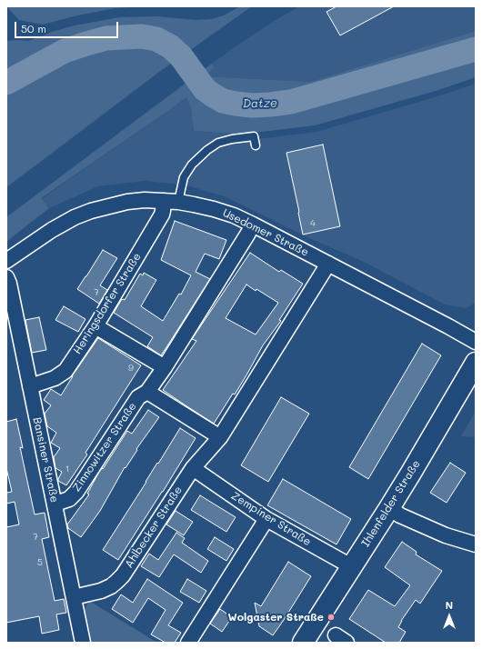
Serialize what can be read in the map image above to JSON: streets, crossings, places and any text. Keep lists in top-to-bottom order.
{
  "streets": {
    "main road": ["Ihlenfelder Straße"],
    "street": [
      "Usedomer Straße",
      "Heringsdorfer Straße",
      "Zinnowitzer Straße",
      "Bansiner Straße",
      "Zempiner Straße",
      "Ahlbecker Straße"
    ]
  },
  "crossings": [
    ["Usedomer Straße", "Heringsdorfer Straße"],
    ["Usedomer Straße", "Zinnowitzer Straße"],
    ["Usedomer Straße", "Ahlbecker Straße"],
    ["Heringsdorfer Straße", "Bansiner Straße"],
    ["Zinnowitzer Straße", "Bansiner Straße"],
    ["Bansiner Straße", "Ahlbecker Straße"],
    ["Ihlenfelder Straße", "Zempiner Straße"],
    ["Zempiner Straße", "Ahlbecker Straße"]
  ],
  "water": ["Datze"],
  "places": ["Wolgaster Straße"],
  "house_numbers": [
    "4",
    "7",
    "9",
    "1",
    "7",
    "5"
  ],
  "scale_bar": "50 m",
  "north": "top"
}
